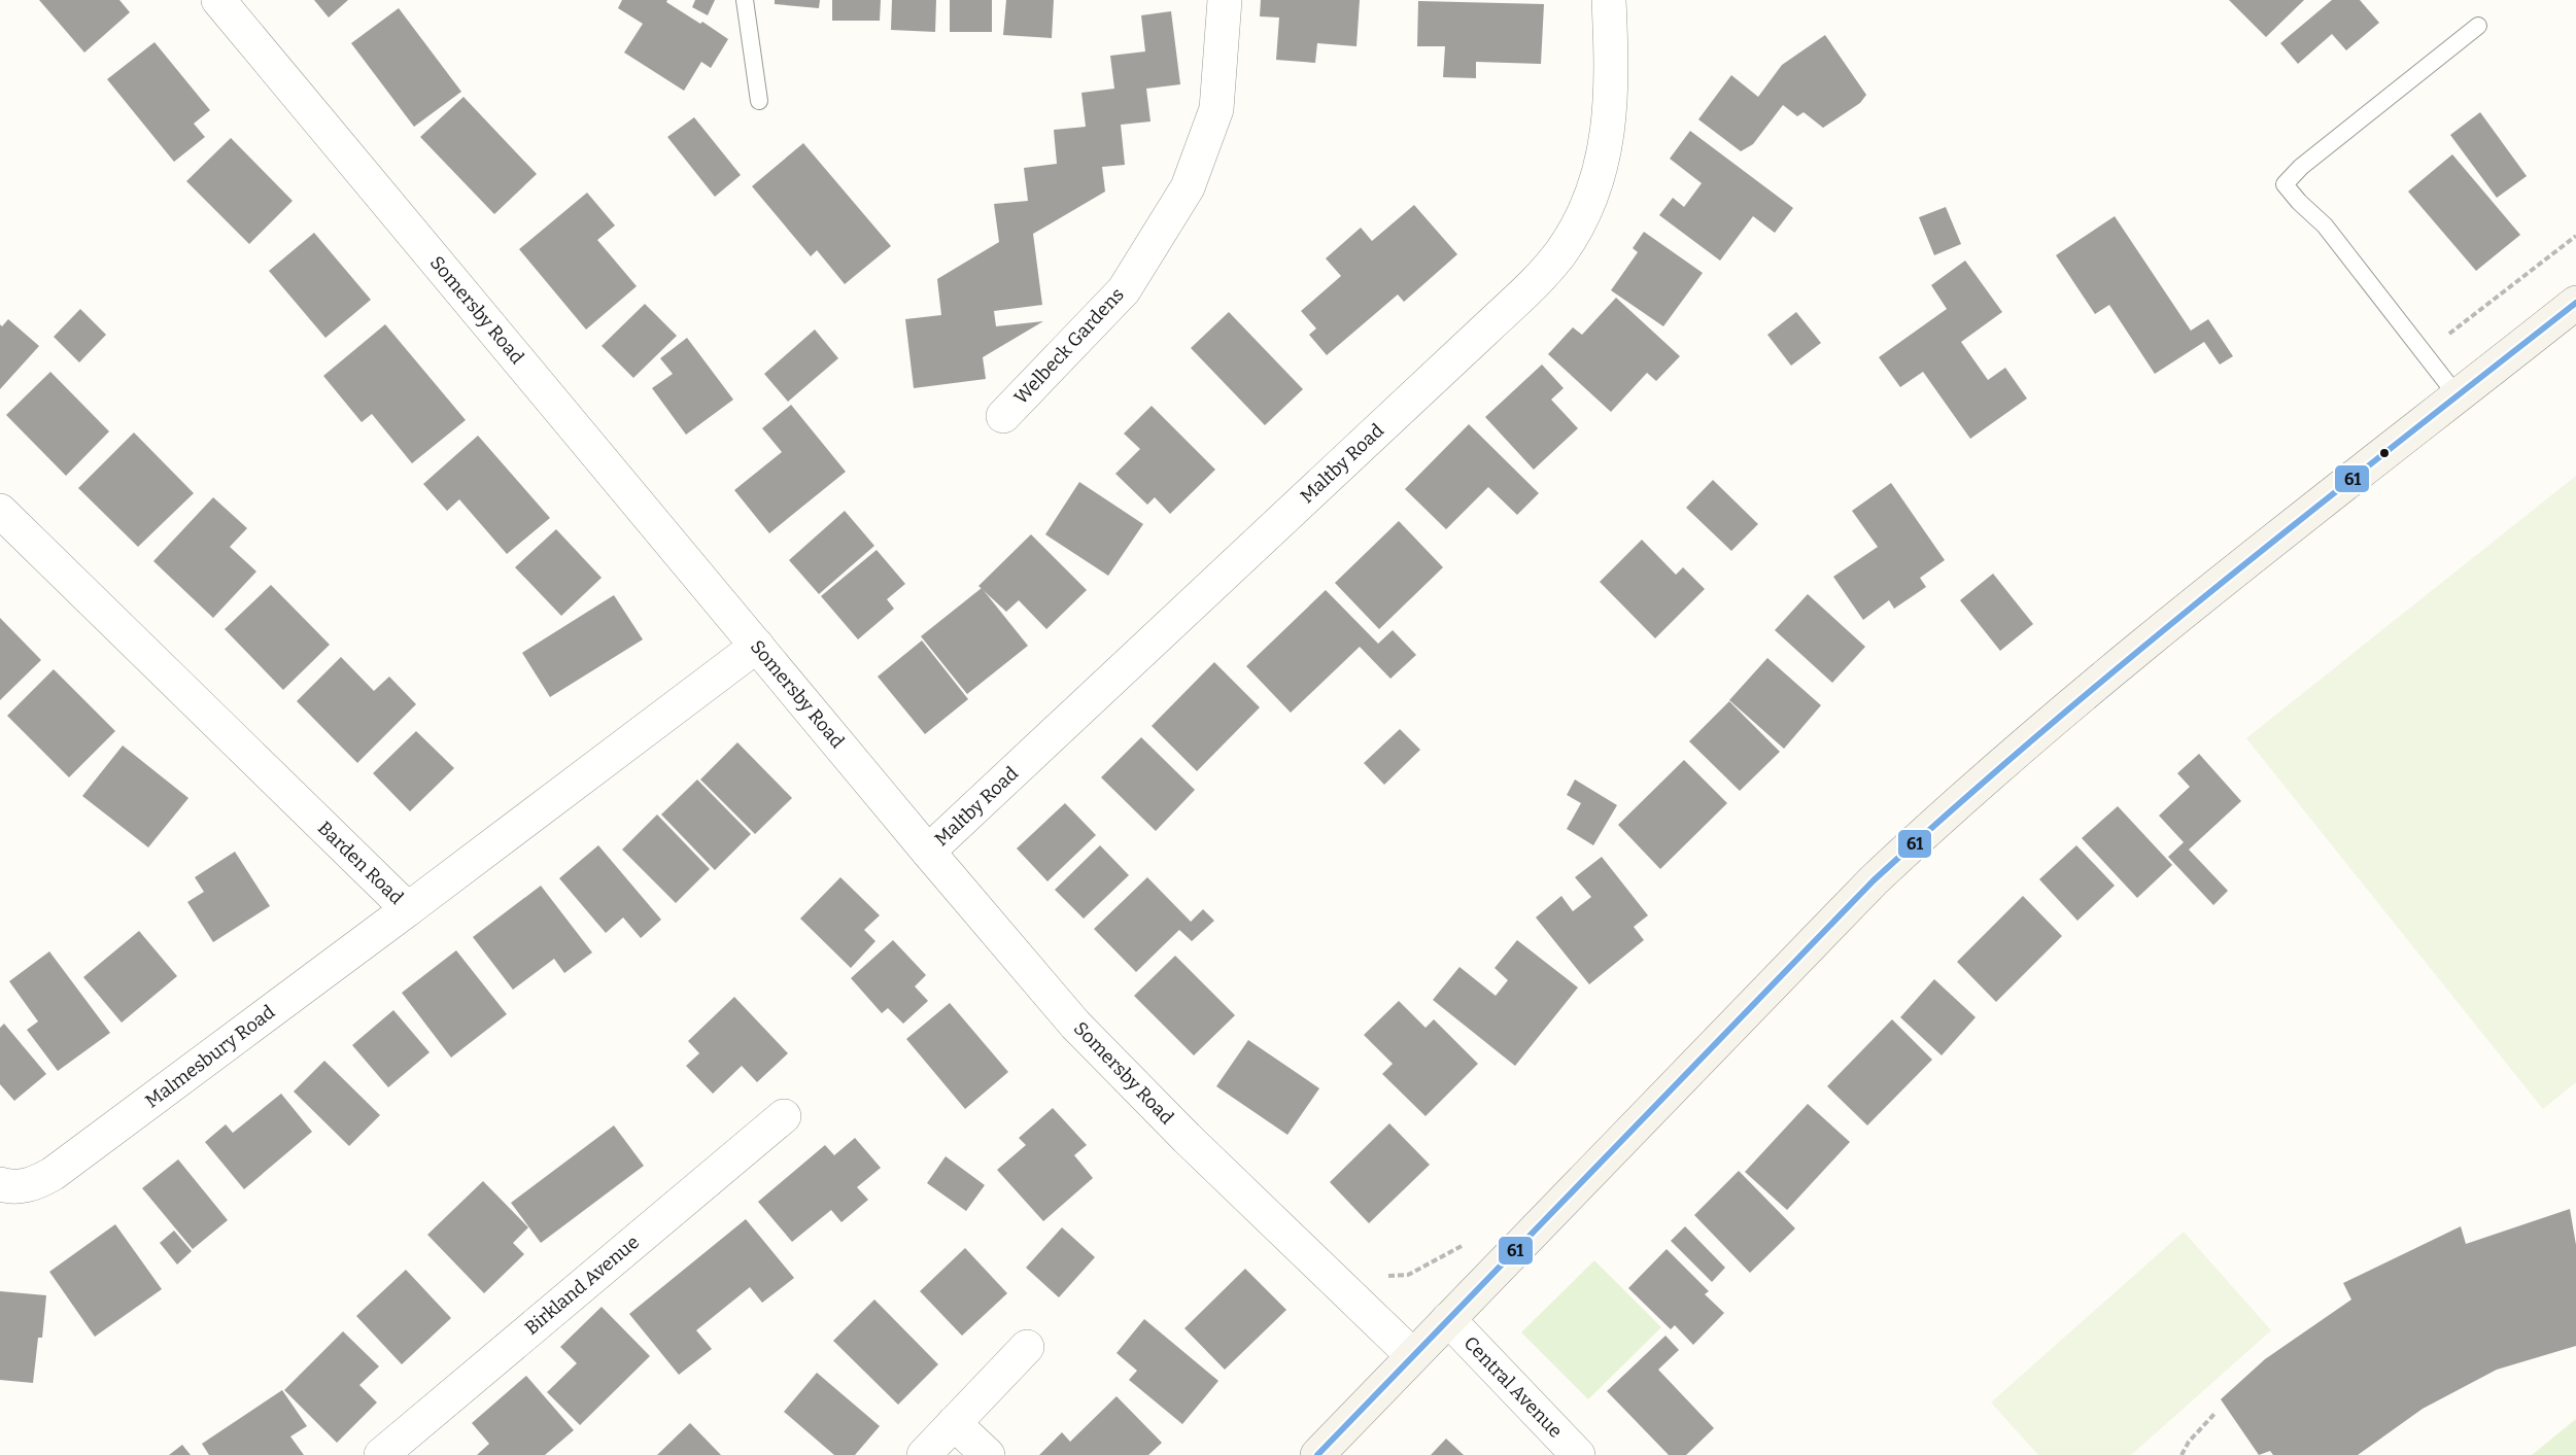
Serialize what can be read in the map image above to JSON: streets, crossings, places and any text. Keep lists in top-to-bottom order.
{
  "streets": {
    "street": [
      "Somersby Road",
      "Welbeck Gardens",
      "Maltby Road",
      "Barden Road",
      "Malmesbury Road",
      "Birkland Avenue",
      "Central Avenue"
    ]
  },
  "crossings": [
    ["Somersby Road", "Maltby Road"],
    ["Somersby Road", "Barden Road"],
    ["Barden Road", "Malmesbury Road"]
  ],
  "lines": ["transit line 61"]
}
